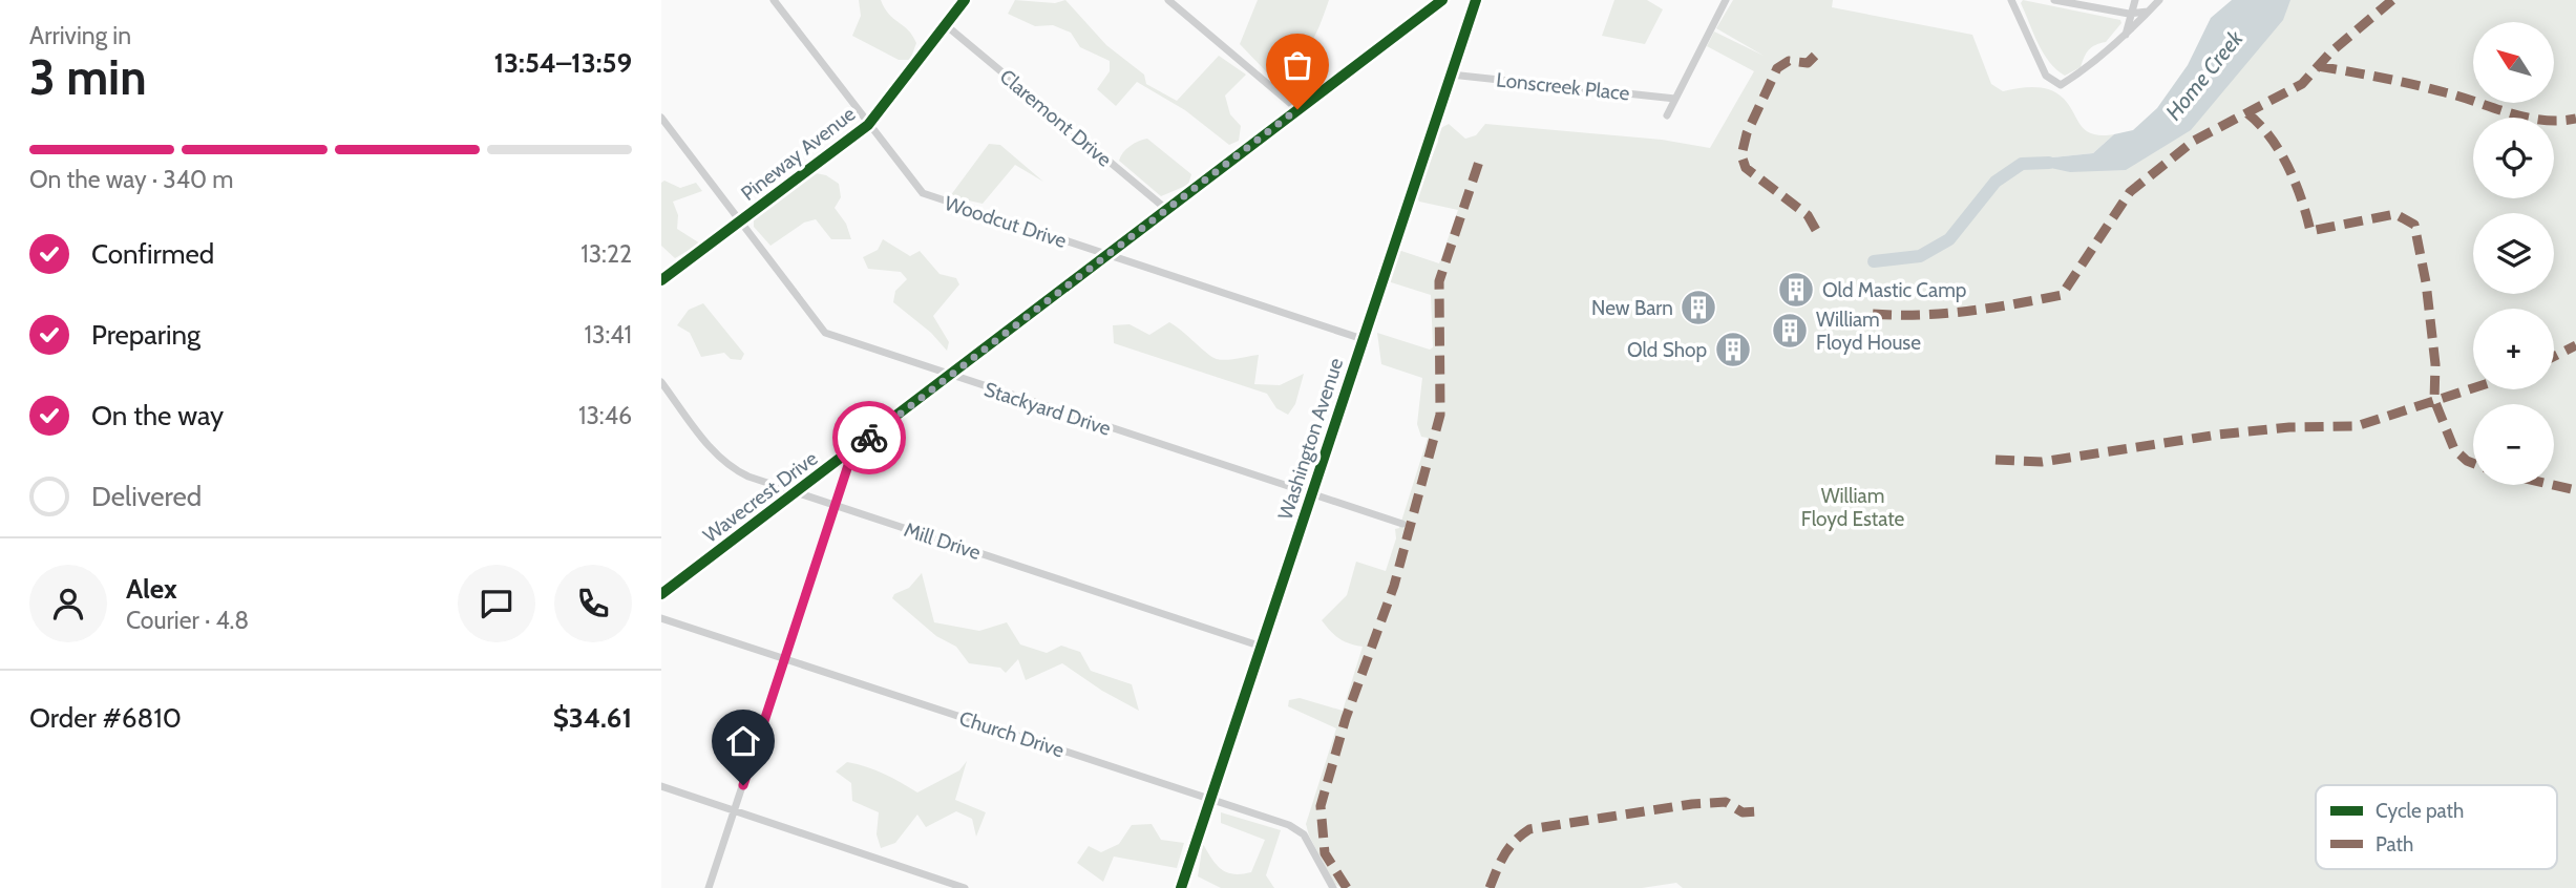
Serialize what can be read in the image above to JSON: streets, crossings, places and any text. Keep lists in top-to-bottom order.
{
  "streets": {
    "street": [
      "Lonscreek Place",
      "Claremont Drive",
      "Pineway Avenue",
      "Woodcut Drive",
      "Stackyard Drive",
      "Washington Avenue",
      "Wavecrest Drive",
      "Mill Drive",
      "Church Drive"
    ]
  },
  "crossings": [
    ["Lonscreek Place", "Washington Avenue"],
    ["Claremont Drive", "Pineway Avenue"],
    ["Claremont Drive", "Wavecrest Drive"],
    ["Pineway Avenue", "Woodcut Drive"],
    ["Pineway Avenue", "Stackyard Drive"],
    ["Woodcut Drive", "Washington Avenue"],
    ["Woodcut Drive", "Wavecrest Drive"],
    ["Stackyard Drive", "Washington Avenue"],
    ["Stackyard Drive", "Wavecrest Drive"],
    ["Washington Avenue", "Mill Drive"],
    ["Washington Avenue", "Church Drive"],
    ["Wavecrest Drive", "Mill Drive"]
  ],
  "water": ["Home Creek"],
  "parks": ["William Floyd Estate"],
  "places": {
    "building": [
      "Old Mastic Camp",
      "New Barn",
      "William Floyd House",
      "Old Shop"
    ]
  },
  "legend": ["Cycle path", "Path"],
  "north": "top left",
  "page": {
    "heading": ["3 min", "Arriving in", "13:54–13:59"],
    "panel": [
      "Alex",
      "Courier · 4.8",
      "Order #6810",
      "$34.61"
    ],
    "map_buttons": ["+", "−"],
    "bar": "On the way · 340 m",
    "list": [
      ["Confirmed", "13:22"],
      ["Preparing", "13:41"],
      ["On the way", "13:46"],
      "Delivered"
    ]
  }
}
